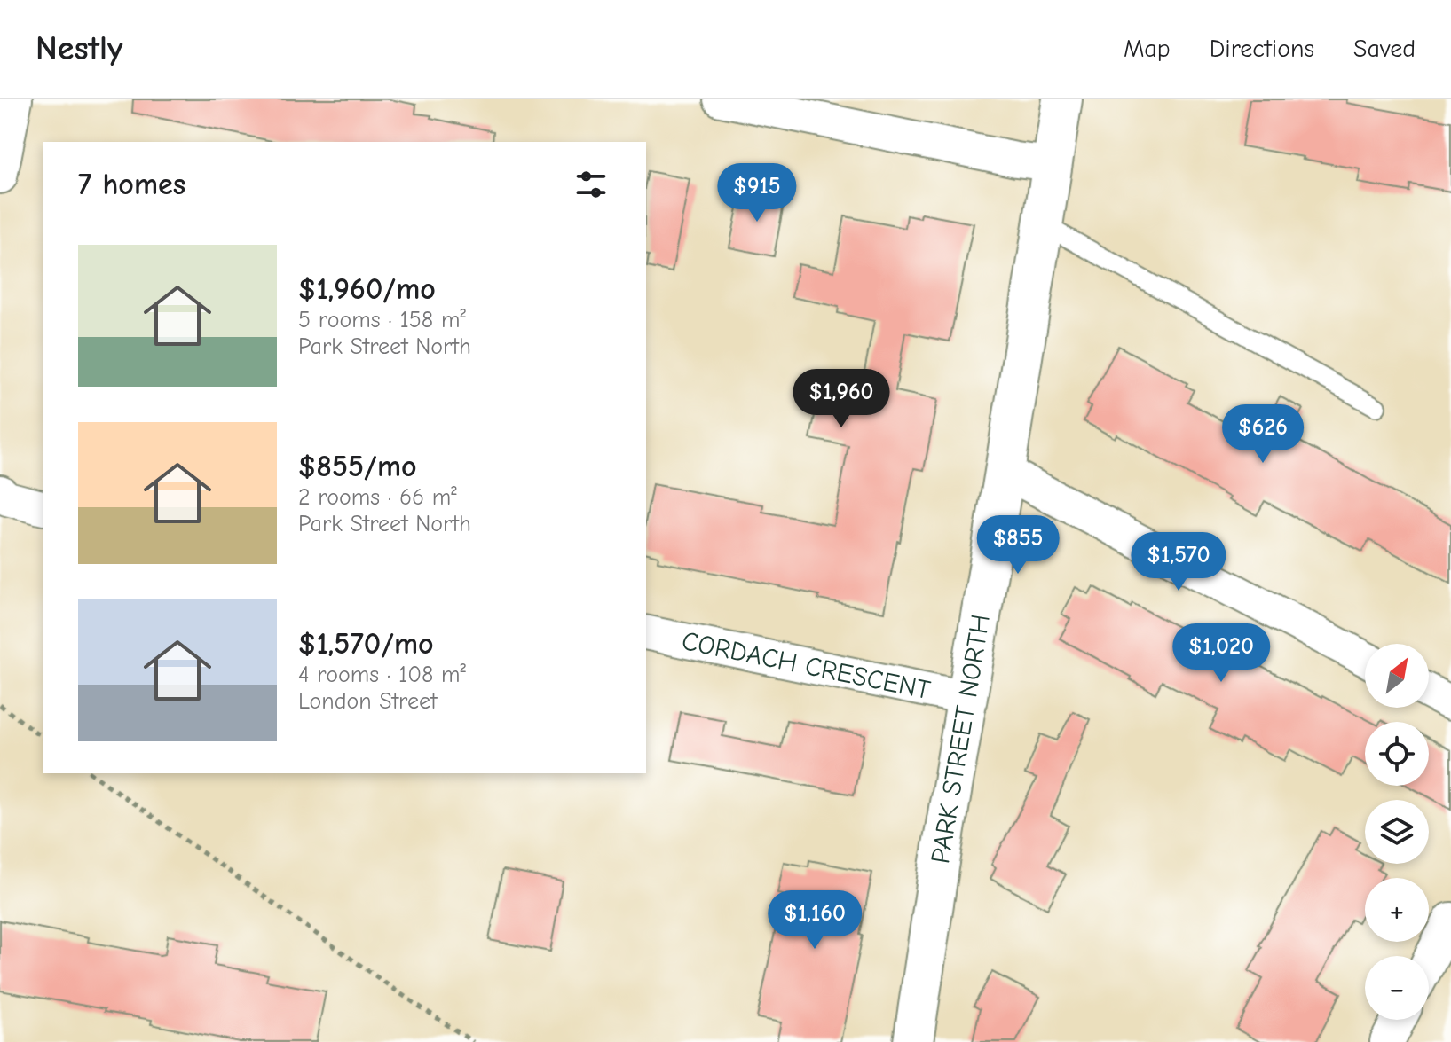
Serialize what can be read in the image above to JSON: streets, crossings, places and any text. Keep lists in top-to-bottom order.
{
  "streets": {
    "street": ["CORDACH CRESCENT", "PARK STREET NORTH"]
  },
  "crossings": [
    ["CORDACH CRESCENT", "PARK STREET NORTH"]
  ],
  "north": "top right",
  "page": {
    "header": "Nestly",
    "nav": ["Map", "Directions", "Saved"],
    "heading": "7 homes",
    "price": [
      "$915",
      "$1,960",
      "$626",
      "$855",
      "$1,570",
      "$1,020",
      "$1,160"
    ],
    "list": [
      {
        "name": "$1,960/mo",
        "note": "5 rooms · 158 m² · Park Street North"
      },
      {
        "name": "$855/mo",
        "note": "2 rooms · 66 m² · Park Street North"
      },
      {
        "name": "$1,570/mo",
        "note": "4 rooms · 108 m² · London Street"
      }
    ],
    "map_buttons": ["+", "−"]
  }
}
